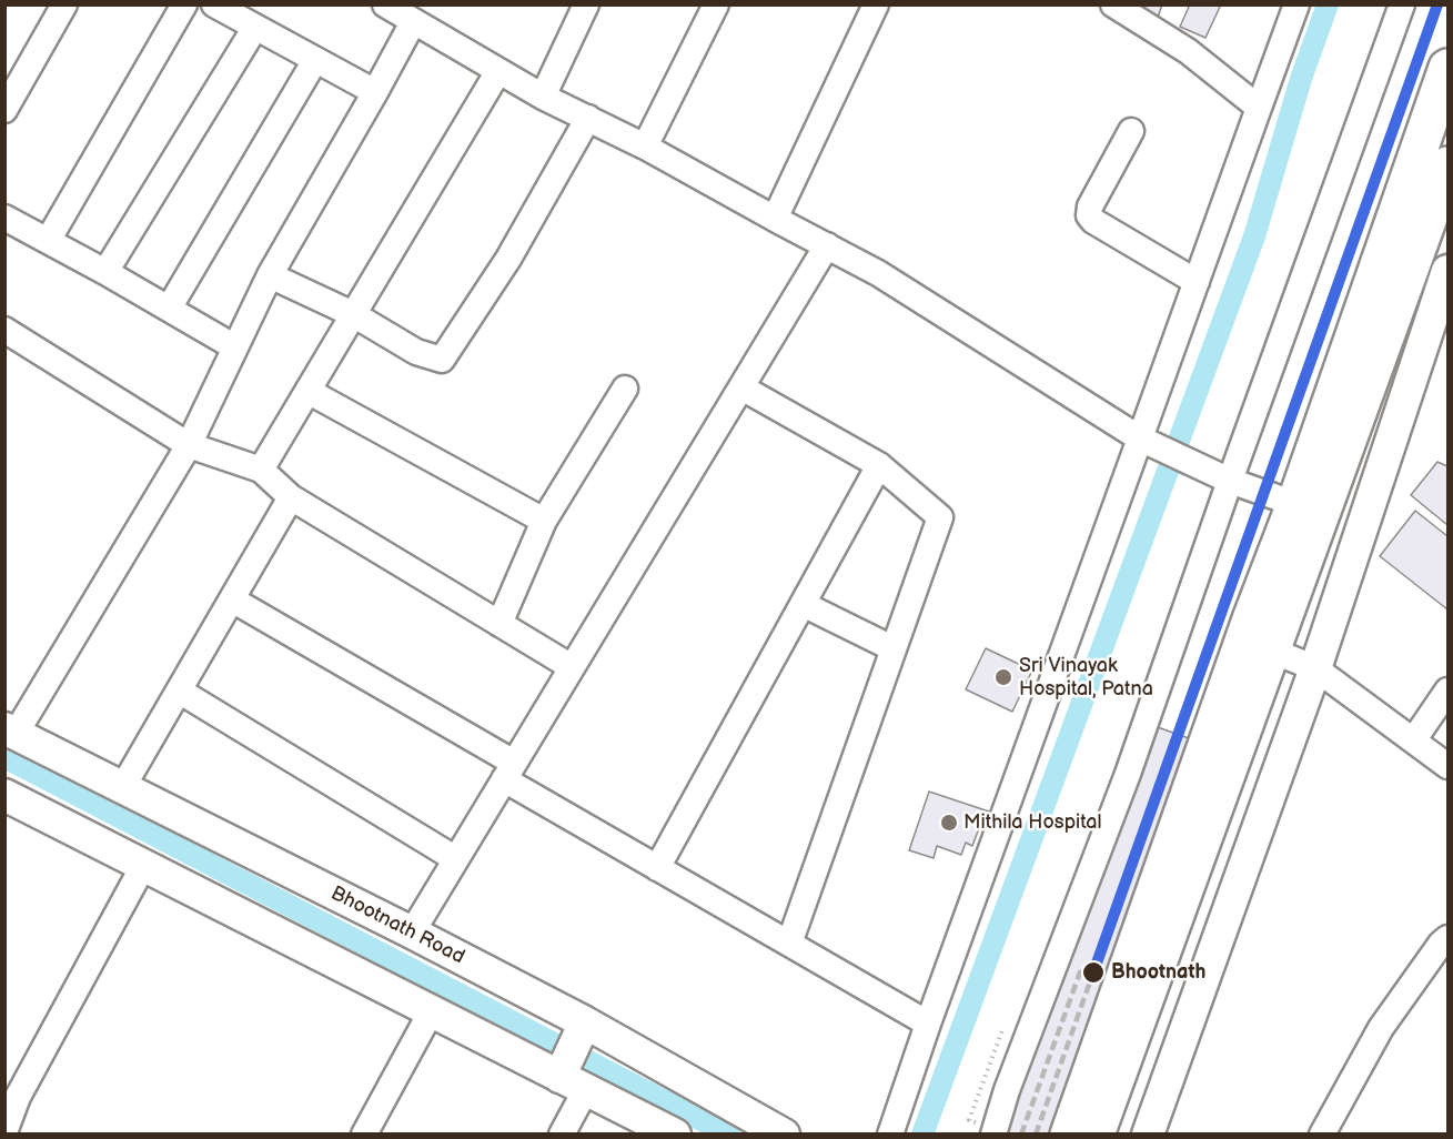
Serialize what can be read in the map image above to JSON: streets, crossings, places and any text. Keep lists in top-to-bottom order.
{
  "streets": {
    "street": ["Bhootnath Road"]
  },
  "places": ["Sri Vinayak Hospital, Patna", "Mithila Hospital", "Bhootnath"]
}
